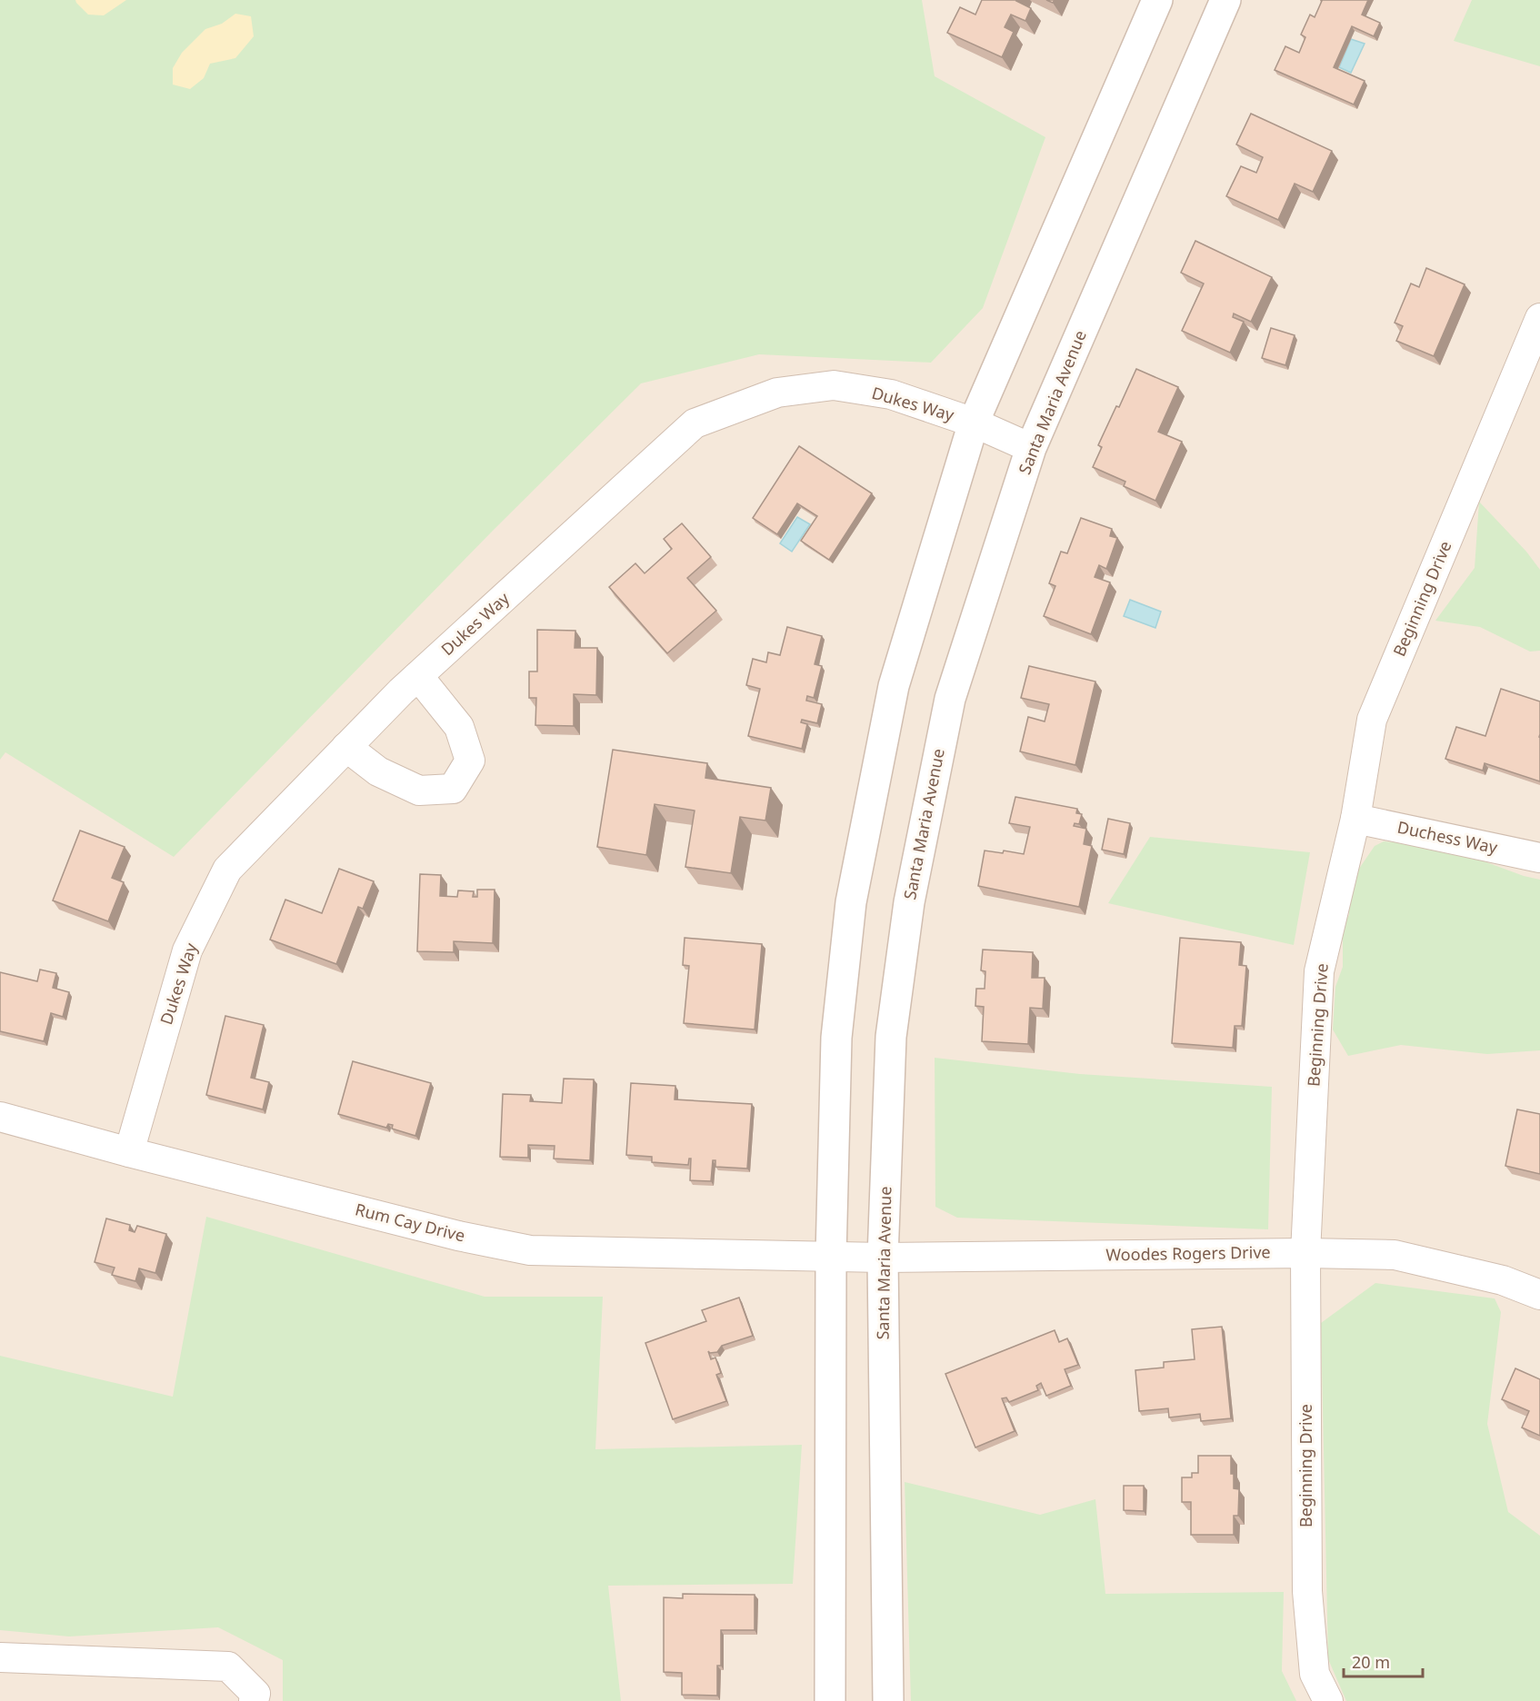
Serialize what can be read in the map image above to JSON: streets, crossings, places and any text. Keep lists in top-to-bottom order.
{
  "streets": {
    "street": [
      "Santa Maria Avenue",
      "Dukes Way",
      "Beginning Drive",
      "Duchess Way",
      "Rum Cay Drive",
      "Woodes Rogers Drive"
    ]
  },
  "crossings": [
    ["Santa Maria Avenue", "Dukes Way"],
    ["Santa Maria Avenue", "Woodes Rogers Drive"],
    ["Dukes Way", "Rum Cay Drive"],
    ["Beginning Drive", "Duchess Way"],
    ["Beginning Drive", "Woodes Rogers Drive"],
    ["Rum Cay Drive", "Woodes Rogers Drive"]
  ],
  "scale_bar": "20 m"
}
